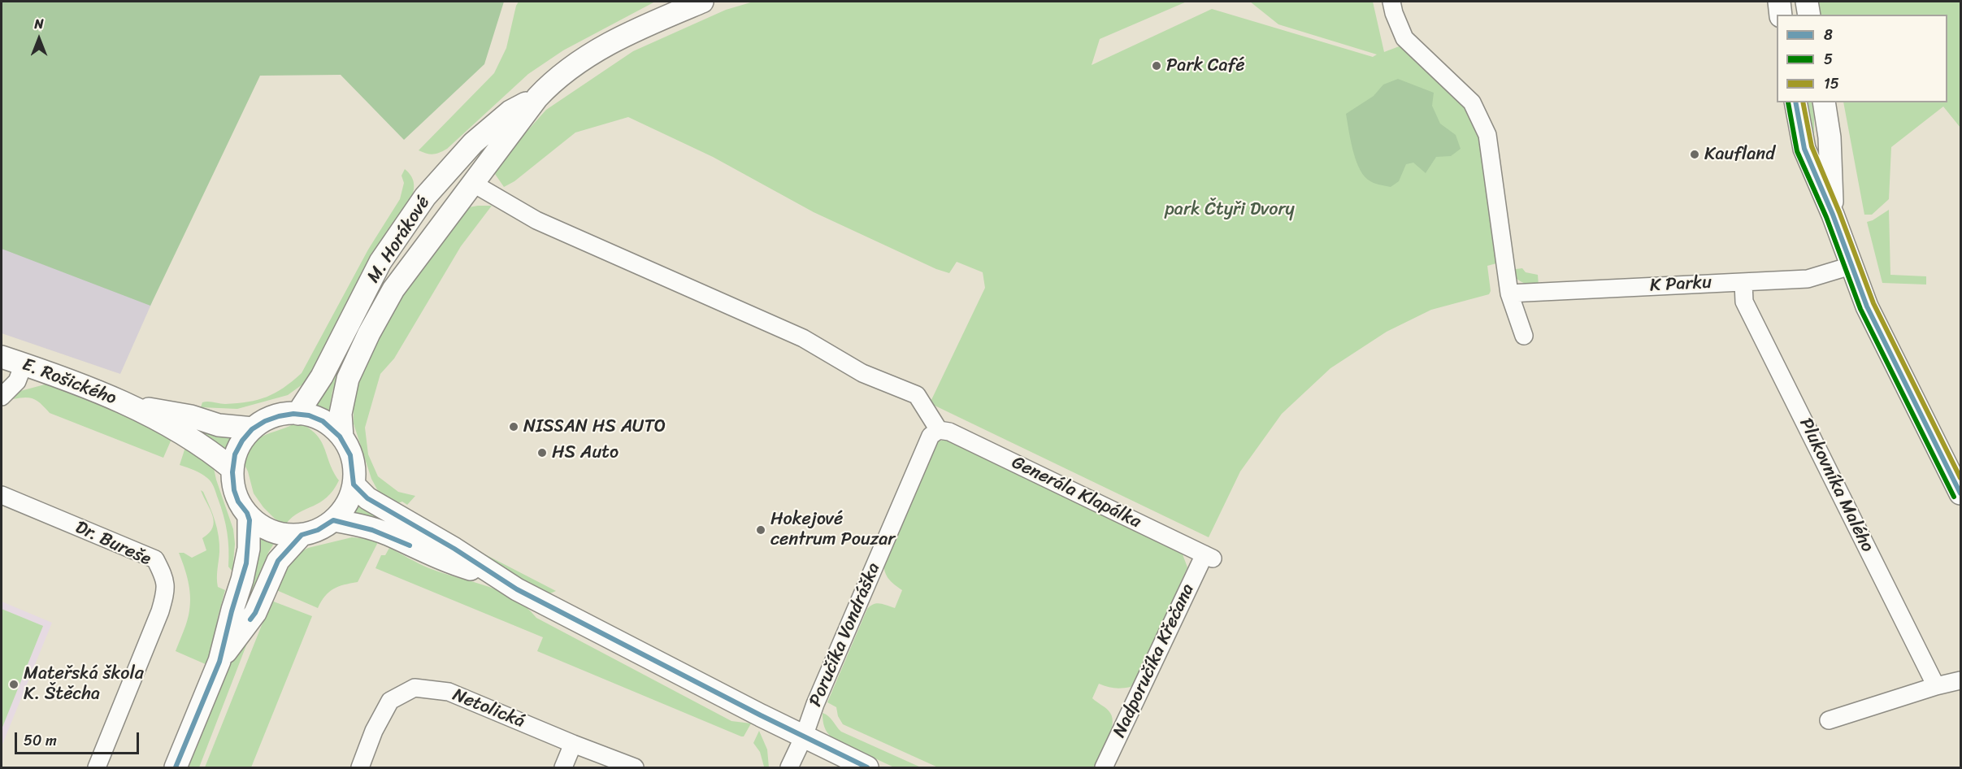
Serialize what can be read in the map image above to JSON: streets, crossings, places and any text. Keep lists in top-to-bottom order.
{
  "streets": {
    "street": [
      "M. Horákové",
      "K Parku",
      "E. Rošického",
      "Plukovníka Malého",
      "Generála Klapálka",
      "Dr. Bureše",
      "Poručíka Vondráška",
      "Nadporučíka Křečana",
      "Netolická"
    ]
  },
  "crossings": [
    ["M. Horákové", "E. Rošického"],
    ["K Parku", "Plukovníka Malého"],
    ["Generála Klapálka", "Poručíka Vondráška"],
    ["Generála Klapálka", "Nadporučíka Křečana"]
  ],
  "parks": ["park Čtyři Dvory"],
  "places": [
    "Park Café",
    "Kaufland",
    "NISSAN HS AUTO",
    "HS Auto",
    "Hokejové centrum Pouzar",
    "Mateřská škola K. Štěcha"
  ],
  "lines": ["transit line 8", "transit line 5", "transit line 15"],
  "legend": ["8", "5", "15"],
  "scale_bar": "50 m",
  "north": "top"
}
